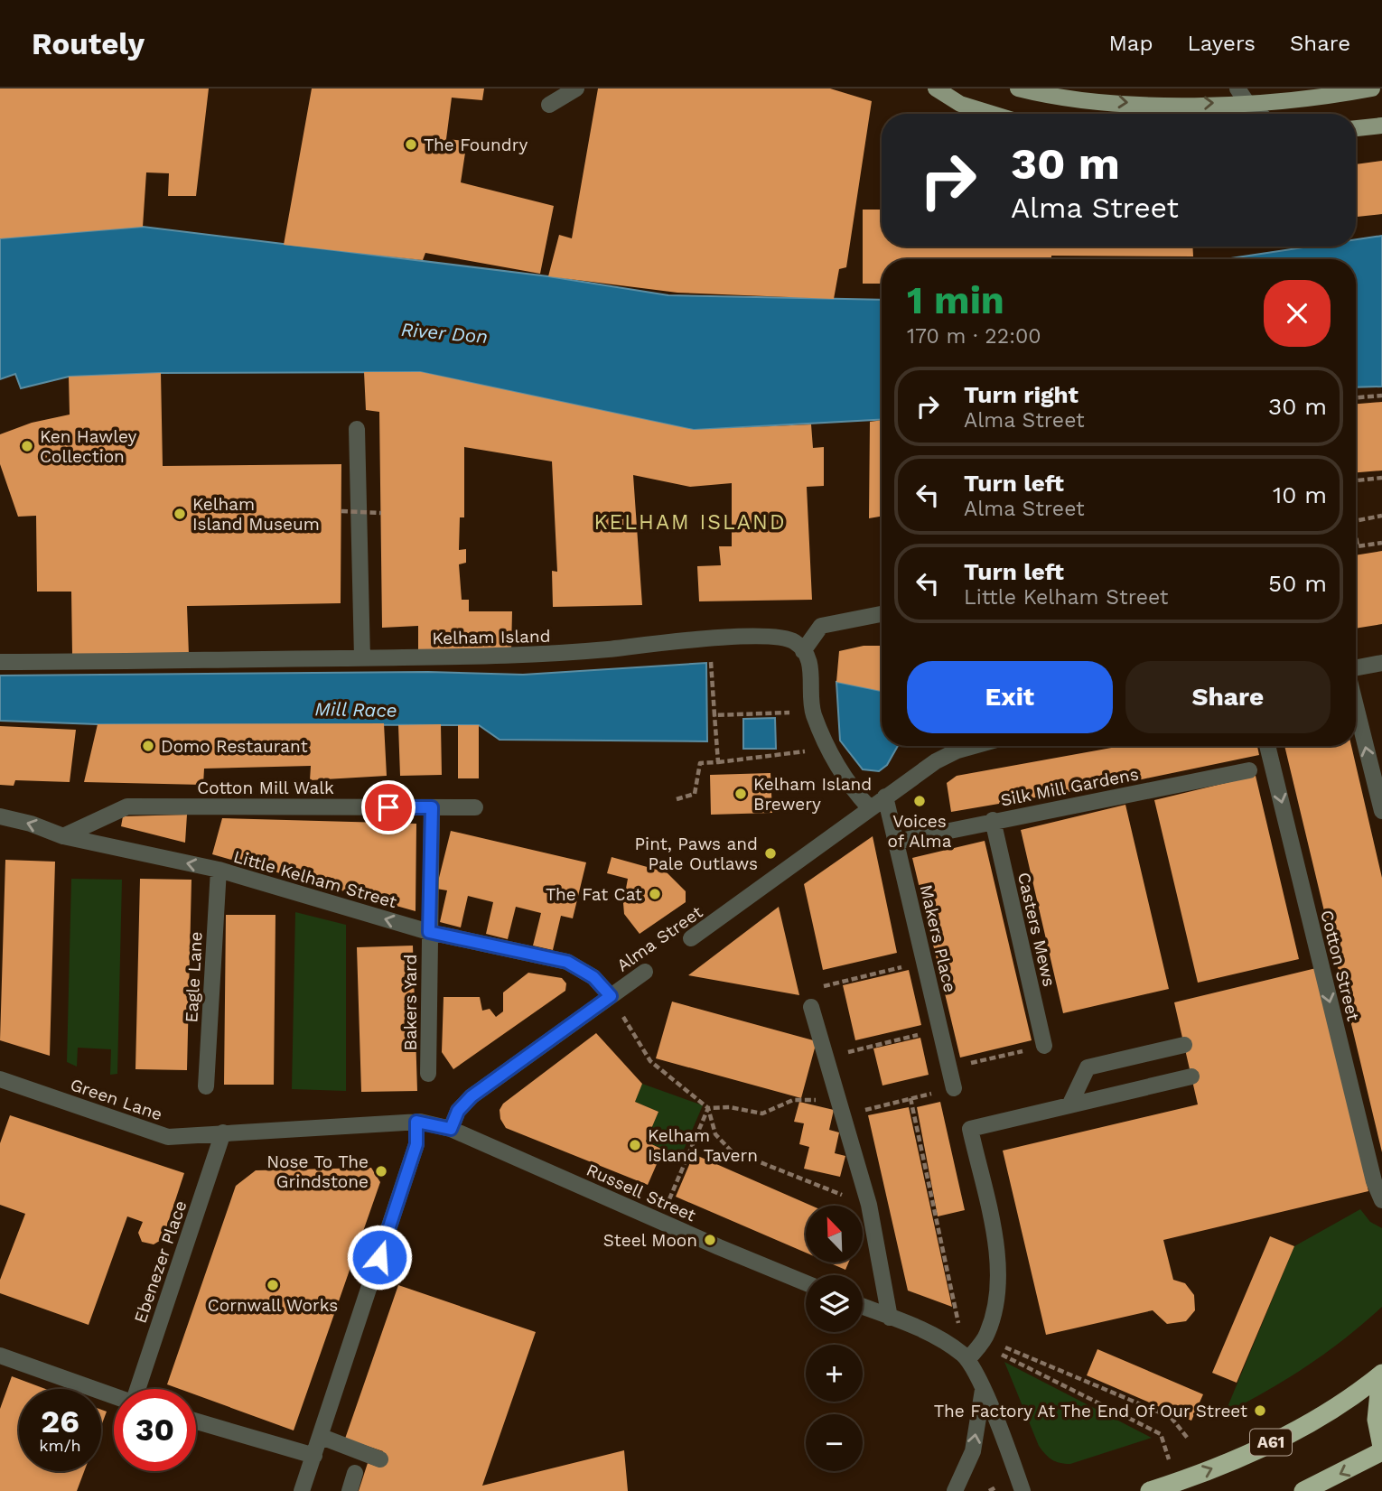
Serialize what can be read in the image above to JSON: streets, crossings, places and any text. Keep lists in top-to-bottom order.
{
  "streets": {
    "highway": ["A61"],
    "street": [
      "Kelham Island",
      "Silk Mill Gardens",
      "Cotton Mill Walk",
      "Little Kelham Street",
      "Casters Mews",
      "Alma Street",
      "Makers Place",
      "Cotton Street",
      "Eagle Lane",
      "Bakers Yard",
      "Green Lane",
      "Russell Street",
      "Ebenezer Place"
    ]
  },
  "crossings": [
    ["Silk Mill Gardens", "Casters Mews"],
    ["Silk Mill Gardens", "Makers Place"],
    ["Cotton Mill Walk", "Little Kelham Street"],
    ["Cotton Mill Walk", "Bakers Yard"],
    ["Little Kelham Street", "Alma Street"],
    ["Little Kelham Street", "Eagle Lane"],
    ["Little Kelham Street", "Bakers Yard"],
    ["Alma Street", "Makers Place"],
    ["Alma Street", "Russell Street"],
    ["Green Lane", "Ebenezer Place"]
  ],
  "one_way": ["Little Kelham Street", "Cotton Street"],
  "districts": ["KELHAM ISLAND"],
  "water": ["River Don", "Mill Race"],
  "places": [
    "The Foundry",
    "Ken Hawley Collection",
    "Kelham Island Museum",
    "Domo Restaurant",
    "Kelham Island Brewery",
    "Voices of Alma",
    "Pint, Paws and Pale Outlaws",
    "The Fat Cat",
    "Kelham Island Tavern",
    "Nose To The Grindstone",
    "Steel Moon",
    "Cornwall Works",
    "The Factory At The End Of Our Street"
  ],
  "north": "top left",
  "page": {
    "header": "Routely",
    "nav": ["Map", "Layers", "Share"],
    "turn": ["30 m", "Alma Street"],
    "heading": ["1 min", "170 m · 22:00"],
    "list": [
      {
        "name": "Turn right",
        "note": "Alma Street",
        "value": "30 m"
      },
      {
        "name": "Turn left",
        "note": "Alma Street",
        "value": "10 m"
      },
      {
        "name": "Turn left",
        "note": "Little Kelham Street",
        "value": "50 m"
      }
    ],
    "buttons": ["Exit", "Share"],
    "map_buttons": ["+", "−"],
    "speed": "26 km/h",
    "limit": "30"
  }
}
